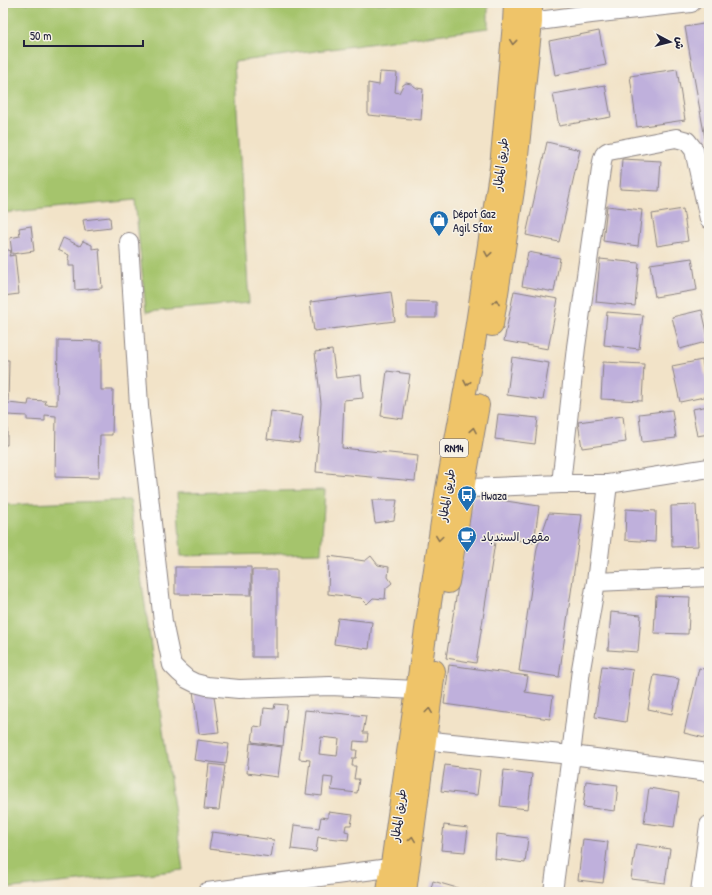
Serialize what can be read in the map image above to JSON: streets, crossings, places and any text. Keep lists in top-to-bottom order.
{
  "streets": {
    "main road": ["طريق المطار", "RN14"]
  },
  "places": {
    "shop": ["Dépot Gaz Agil Sfax"],
    "bus stop": ["Hwaza"],
    "cafe": ["مقهى السندباد"]
  },
  "scale_bar": "50 m",
  "north": "right"
}
